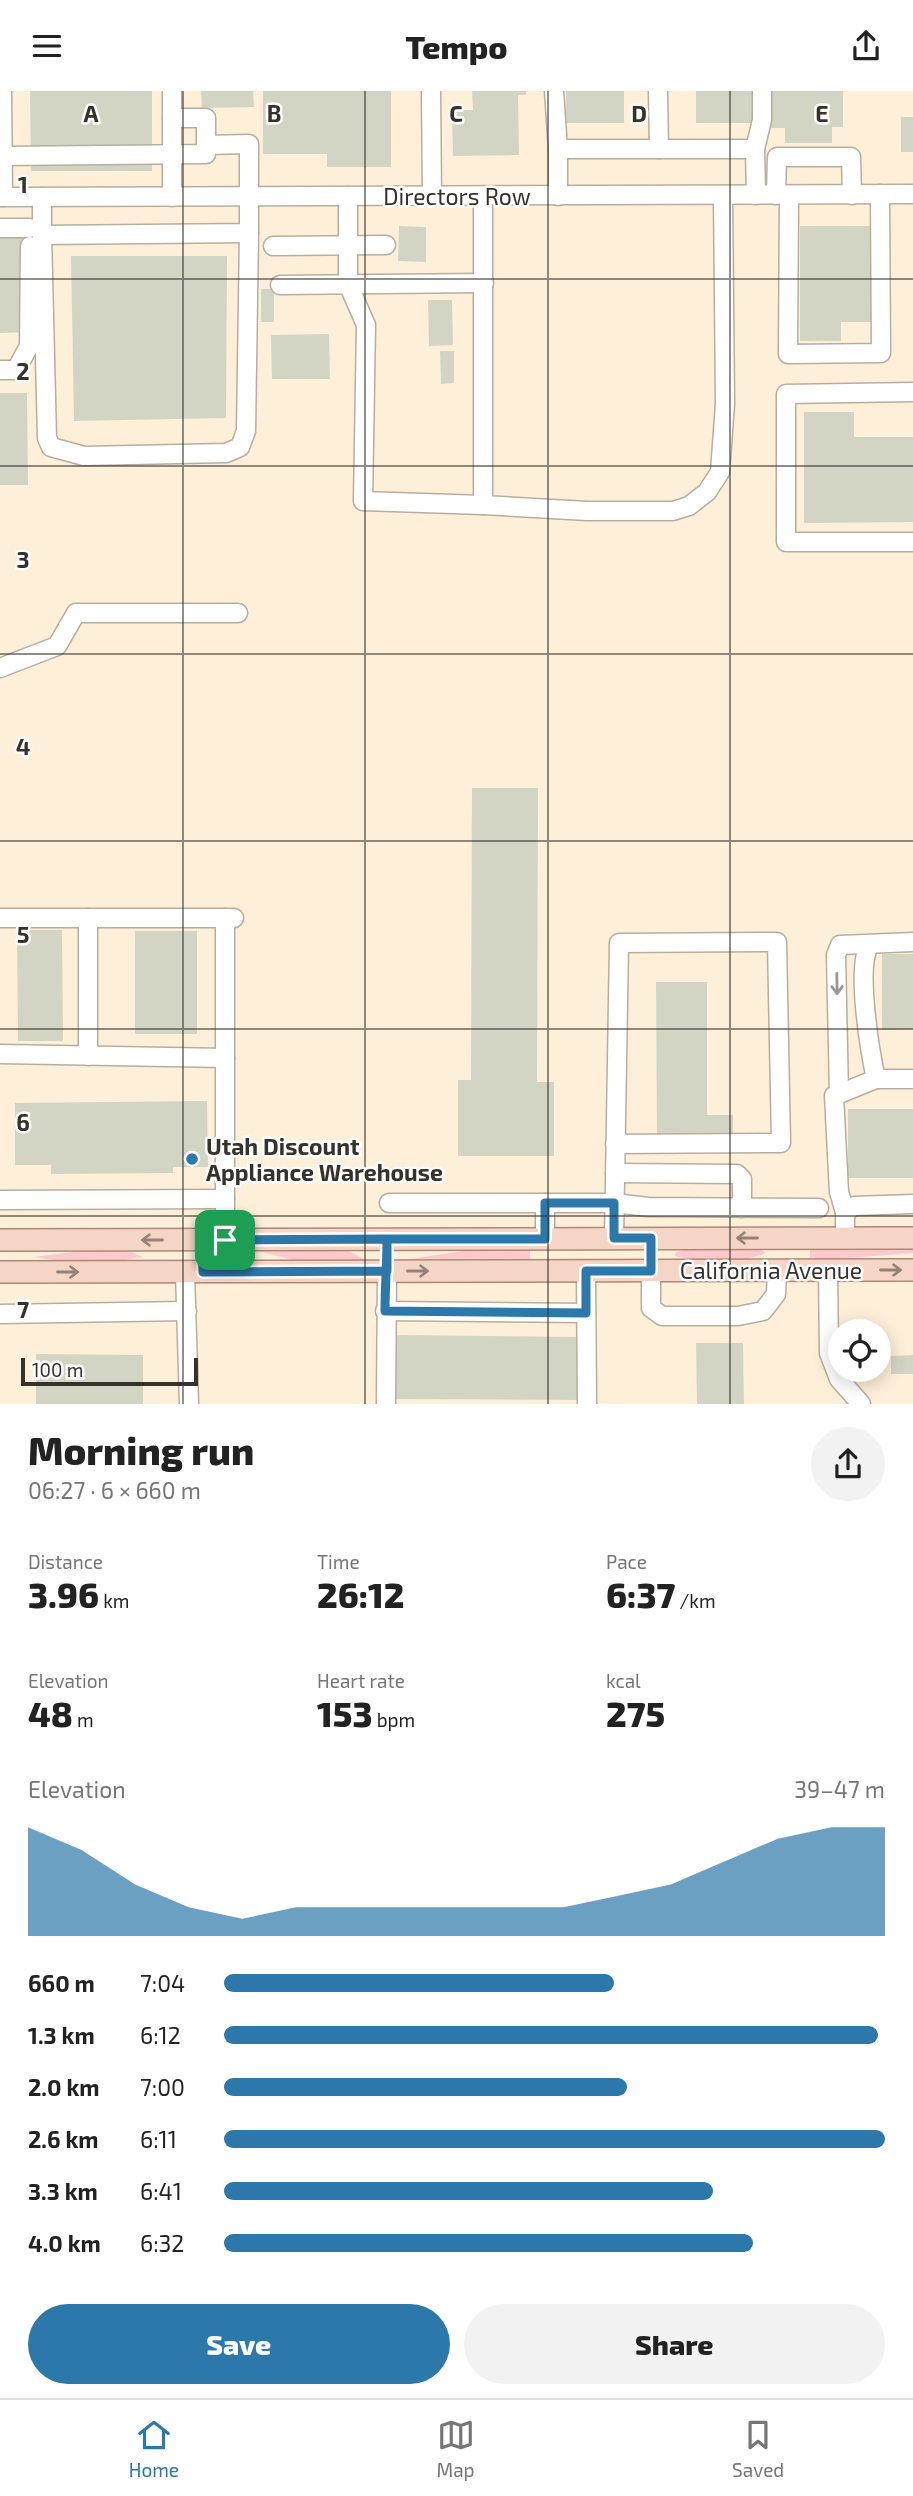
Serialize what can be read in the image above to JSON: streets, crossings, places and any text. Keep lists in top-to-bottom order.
{
  "streets": {
    "main road": ["California Avenue"],
    "street": ["Directors Row"]
  },
  "places": ["Utah Discount Appliance Warehouse"],
  "scale_bar": "100 m",
  "page": {
    "header": "Tempo",
    "scale": "100 m",
    "heading": ["Morning run", "06:27 · 6 × 660 m"],
    "stats": [
      ["Distance", "3.96 km"],
      ["Time", "26:12"],
      ["Pace", "6:37 /km"],
      ["Elevation", "48 m"],
      ["Heart rate", "153 bpm"],
      ["kcal", "275"]
    ],
    "chart": ["Elevation", "39–47 m"],
    "list": [
      {
        "name": "660 m",
        "note": "7:04"
      },
      {
        "name": "1.3 km",
        "note": "6:12"
      },
      {
        "name": "2.0 km",
        "note": "7:00"
      },
      {
        "name": "2.6 km",
        "note": "6:11"
      },
      {
        "name": "3.3 km",
        "note": "6:41"
      },
      {
        "name": "4.0 km",
        "note": "6:32"
      }
    ],
    "buttons": ["Save", "Share"],
    "tabs": ["Home", "Map", "Saved"]
  },
  "grid": {
    "columns": [
      "A",
      "B",
      "C",
      "D",
      "E"
    ],
    "rows": [
      "1",
      "2",
      "3",
      "4",
      "5",
      "6",
      "7"
    ]
  }
}
